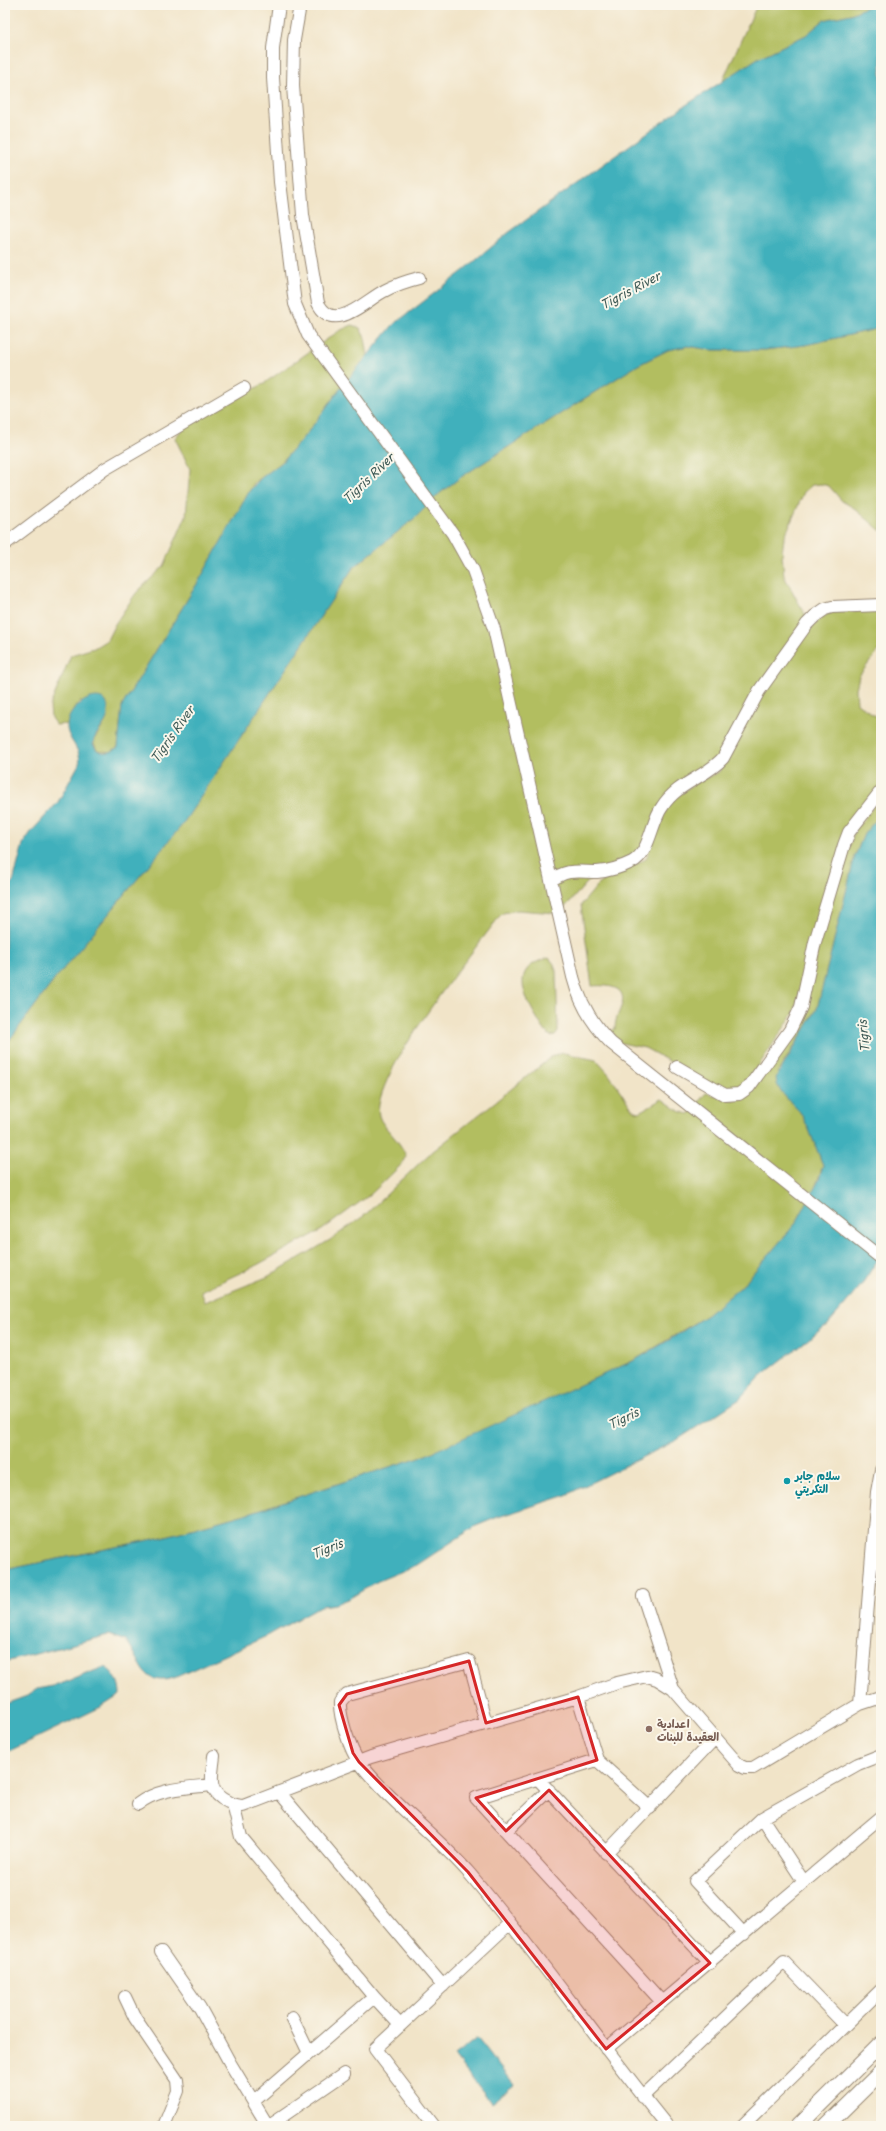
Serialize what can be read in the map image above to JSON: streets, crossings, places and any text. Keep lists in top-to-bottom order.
{
  "water": ["Tigris River", "Tigris"],
  "places": ["سلام جابر التكريتي", "اعدادية العقيدة للبنات"]
}
